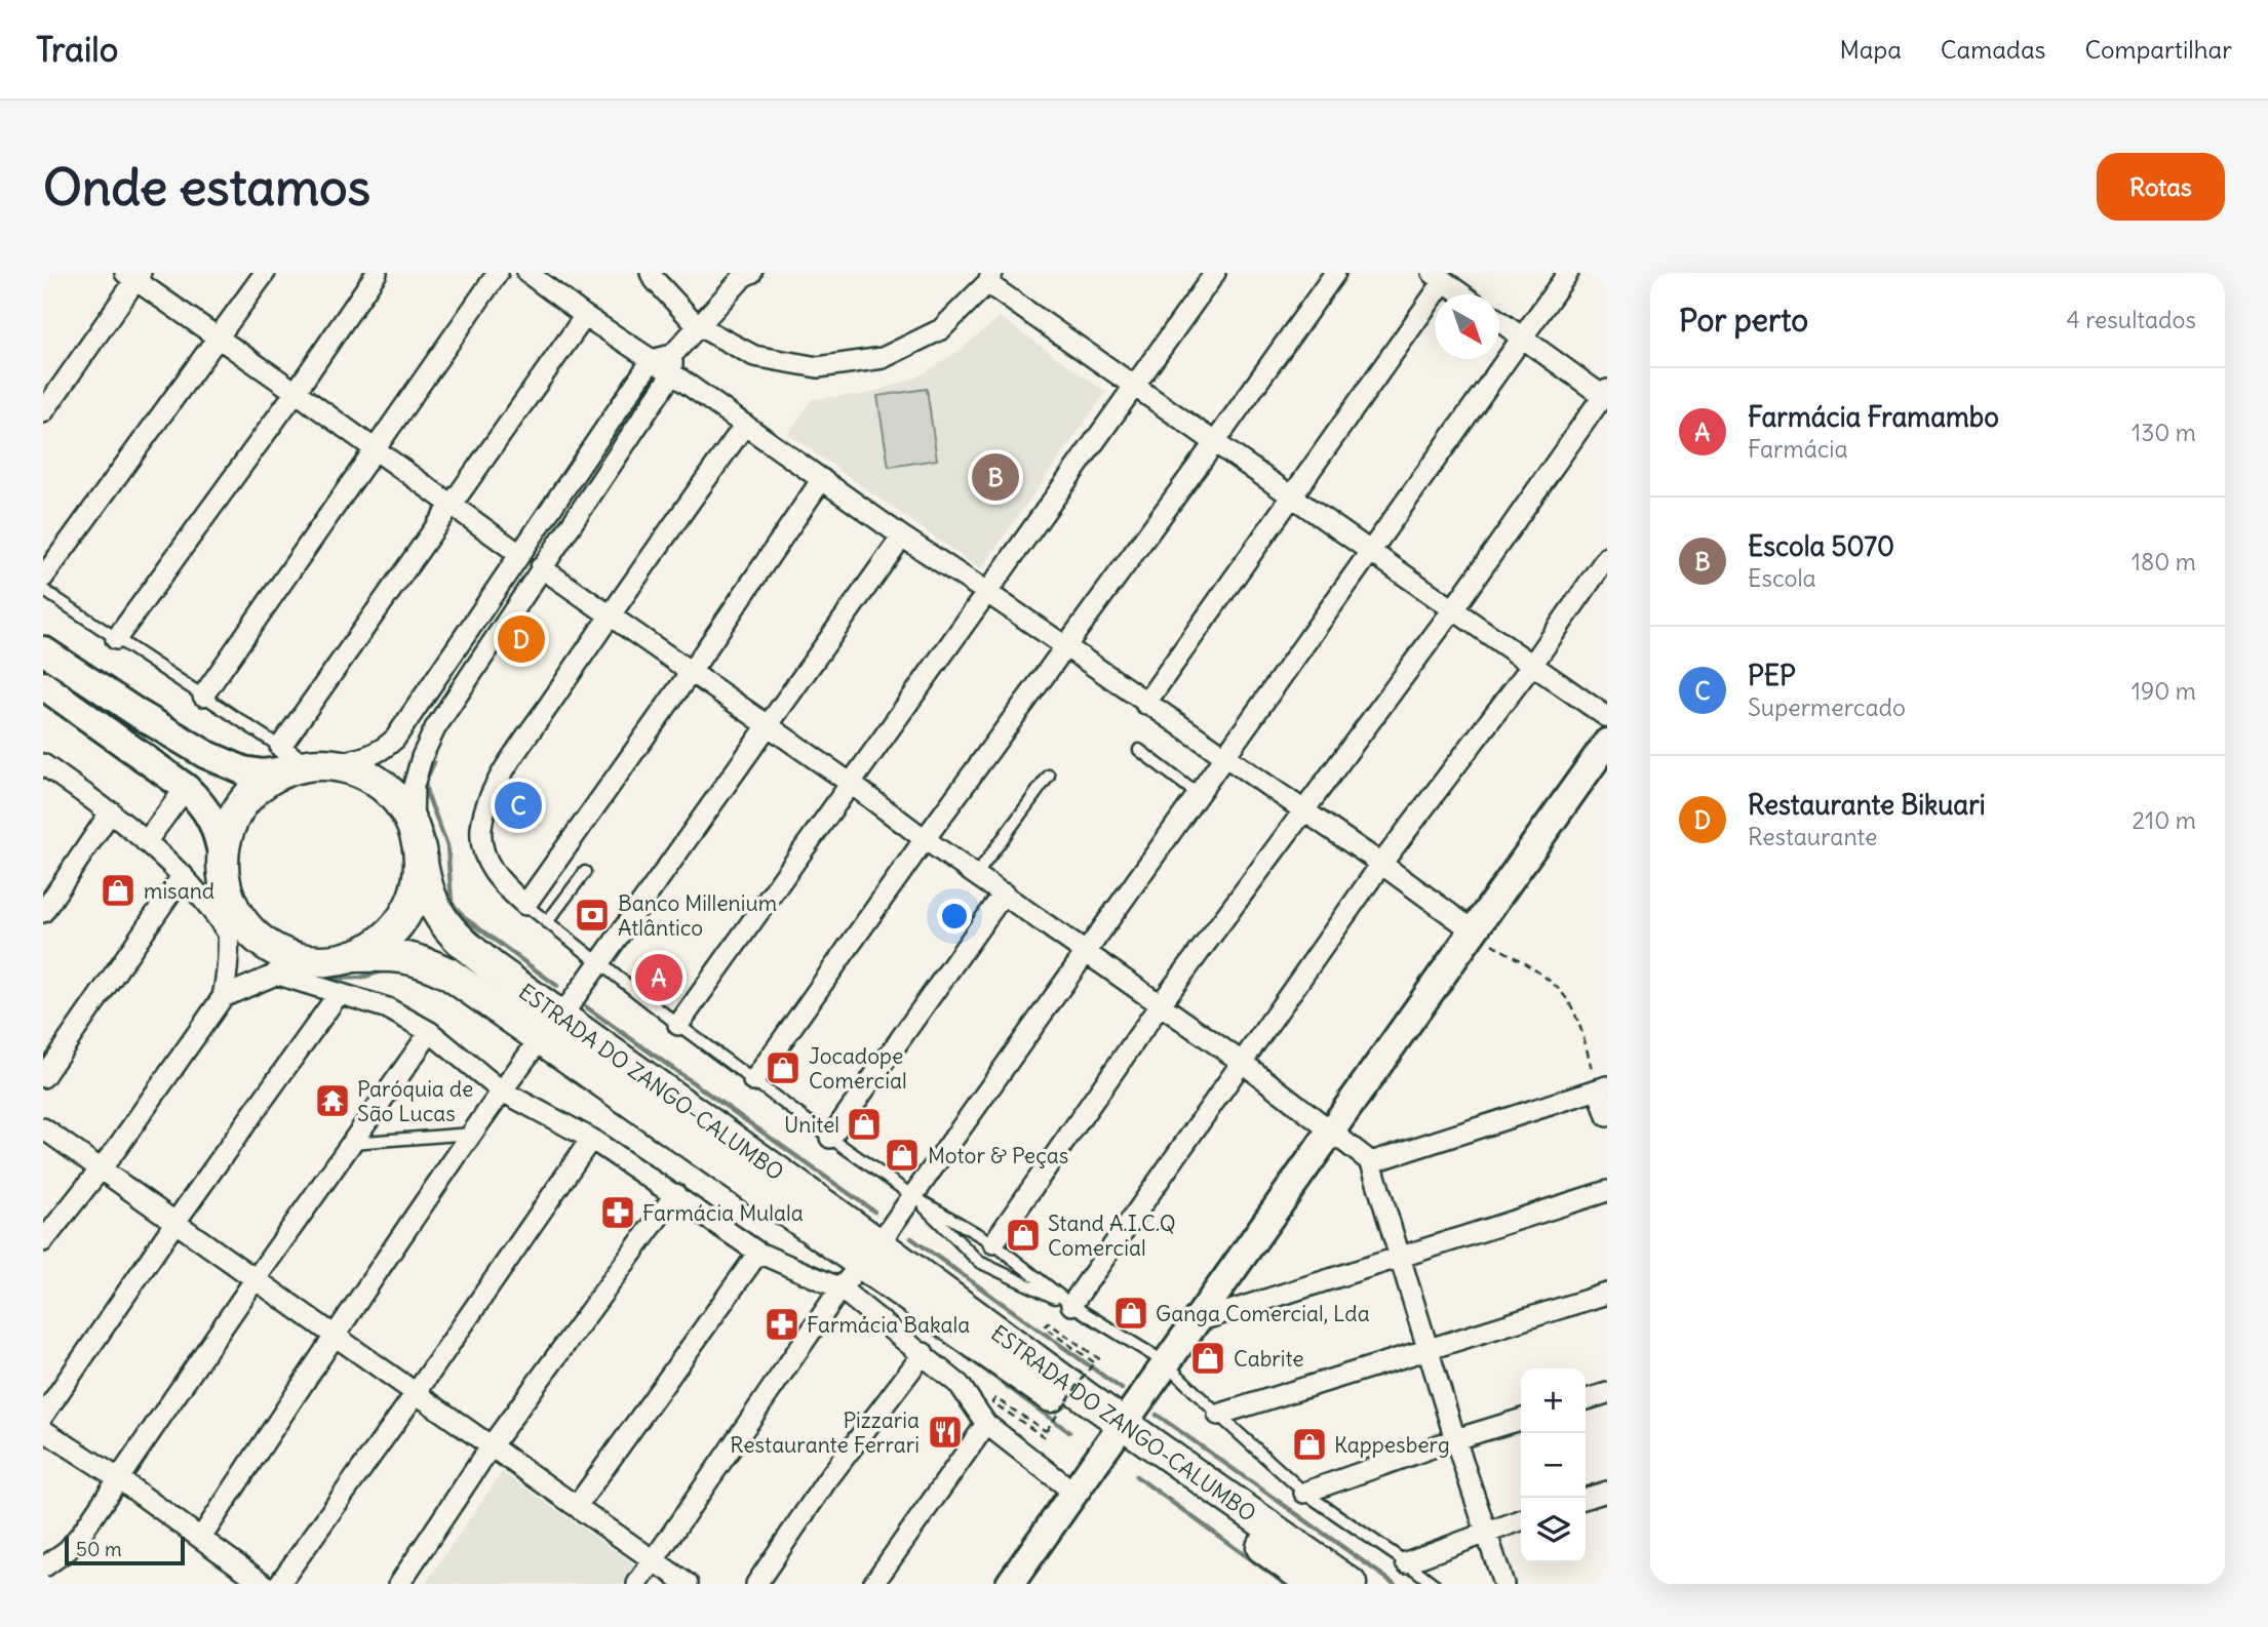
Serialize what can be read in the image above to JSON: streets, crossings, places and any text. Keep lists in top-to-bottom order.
{
  "streets": {
    "main road": ["ESTRADA DO ZANGO-CALUMBO"]
  },
  "places": {
    "shop": [
      "misand",
      "Jocadope Comercial",
      "Unitel",
      "Motor & Peças",
      "Stand A.I.C.Q Comercial",
      "Ganga Comercial, Lda",
      "Cabrite",
      "Kappesberg"
    ],
    "bank": ["Banco Millenium Atlântico"],
    "temple": ["Paróquia de São Lucas"],
    "pharmacy": ["Farmácia Mulala", "Farmácia Bakala"],
    "restaurant": ["Pizzaria Restaurante Ferrari"]
  },
  "scale_bar": "50 m",
  "north": "bottom right",
  "page": {
    "header": "Trailo",
    "nav": ["Mapa", "Camadas", "Compartilhar"],
    "buttons": "Rotas",
    "title": "Onde estamos",
    "heading": ["Por perto", "4 resultados"],
    "list": [
      {
        "mark": "A",
        "name": "Farmácia Framambo",
        "note": "Farmácia",
        "value": "130 m"
      },
      {
        "mark": "B",
        "name": "Escola 5070",
        "note": "Escola",
        "value": "180 m"
      },
      {
        "mark": "C",
        "name": "PEP",
        "note": "Supermercado",
        "value": "190 m"
      },
      {
        "mark": "D",
        "name": "Restaurante Bikuari",
        "note": "Restaurante",
        "value": "210 m"
      }
    ],
    "pins": [
      "B",
      "D",
      "C",
      "A"
    ],
    "map_buttons": ["+", "−"],
    "scale": "50 m"
  }
}
